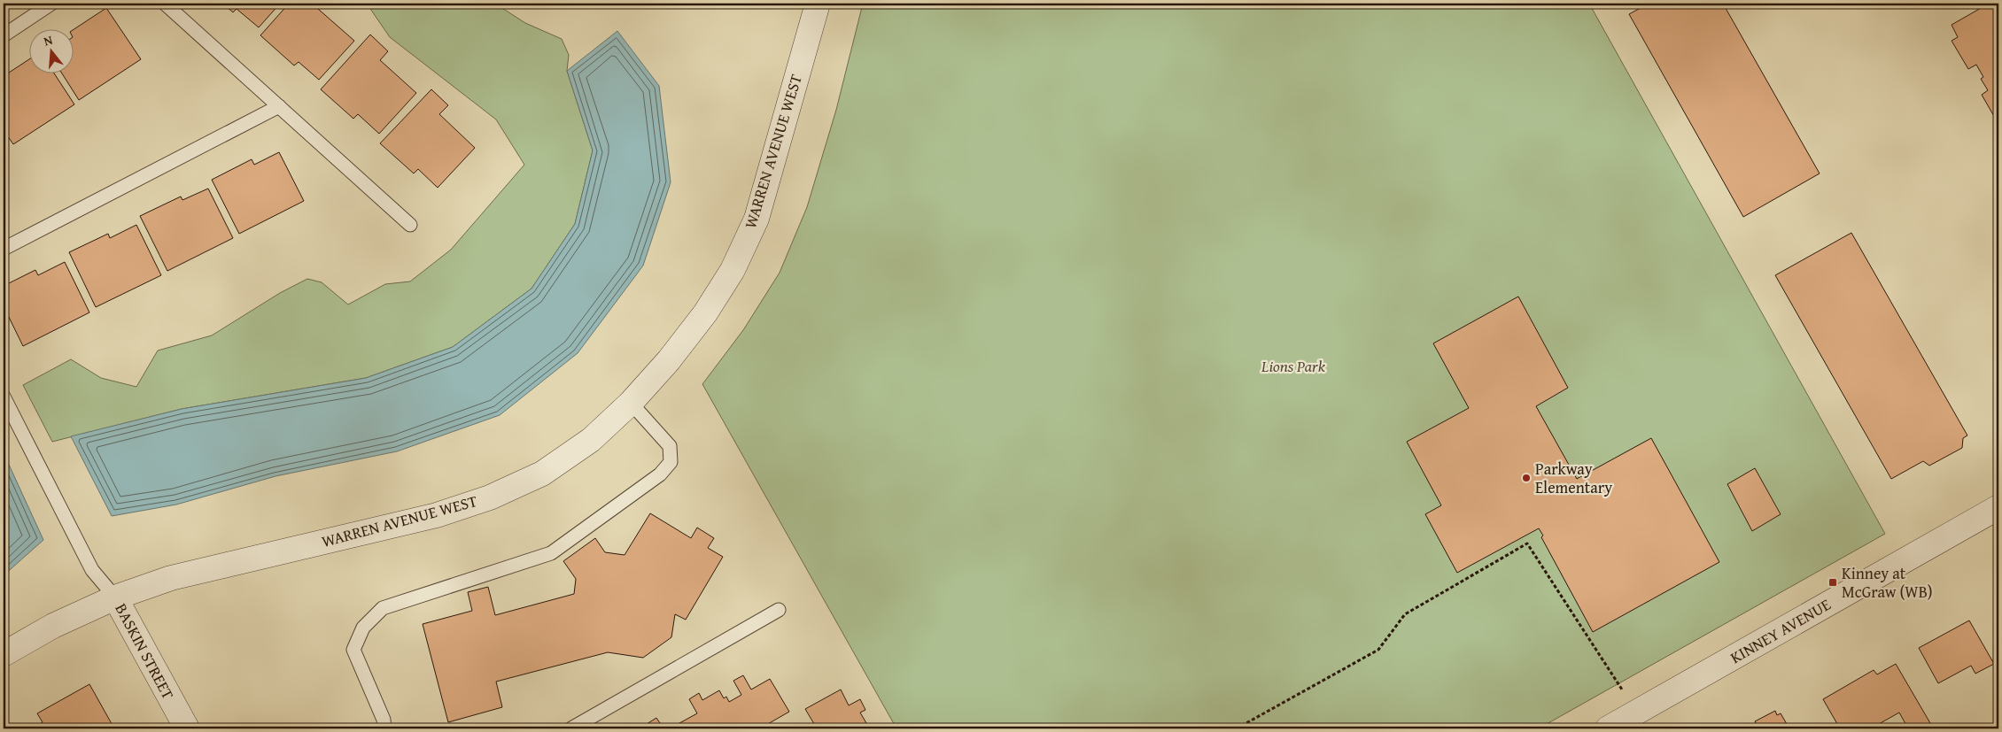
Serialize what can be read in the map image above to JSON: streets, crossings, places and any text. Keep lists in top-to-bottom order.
{
  "streets": {
    "street": ["WARREN AVENUE WEST", "KINNEY AVENUE", "BASKIN STREET"]
  },
  "crossings": [
    ["WARREN AVENUE WEST", "BASKIN STREET"]
  ],
  "parks": ["Lions Park"],
  "places": {
    "other": ["Parkway Elementary"],
    "transit": ["Kinney at McGraw (WB)"]
  },
  "north": "top"
}
